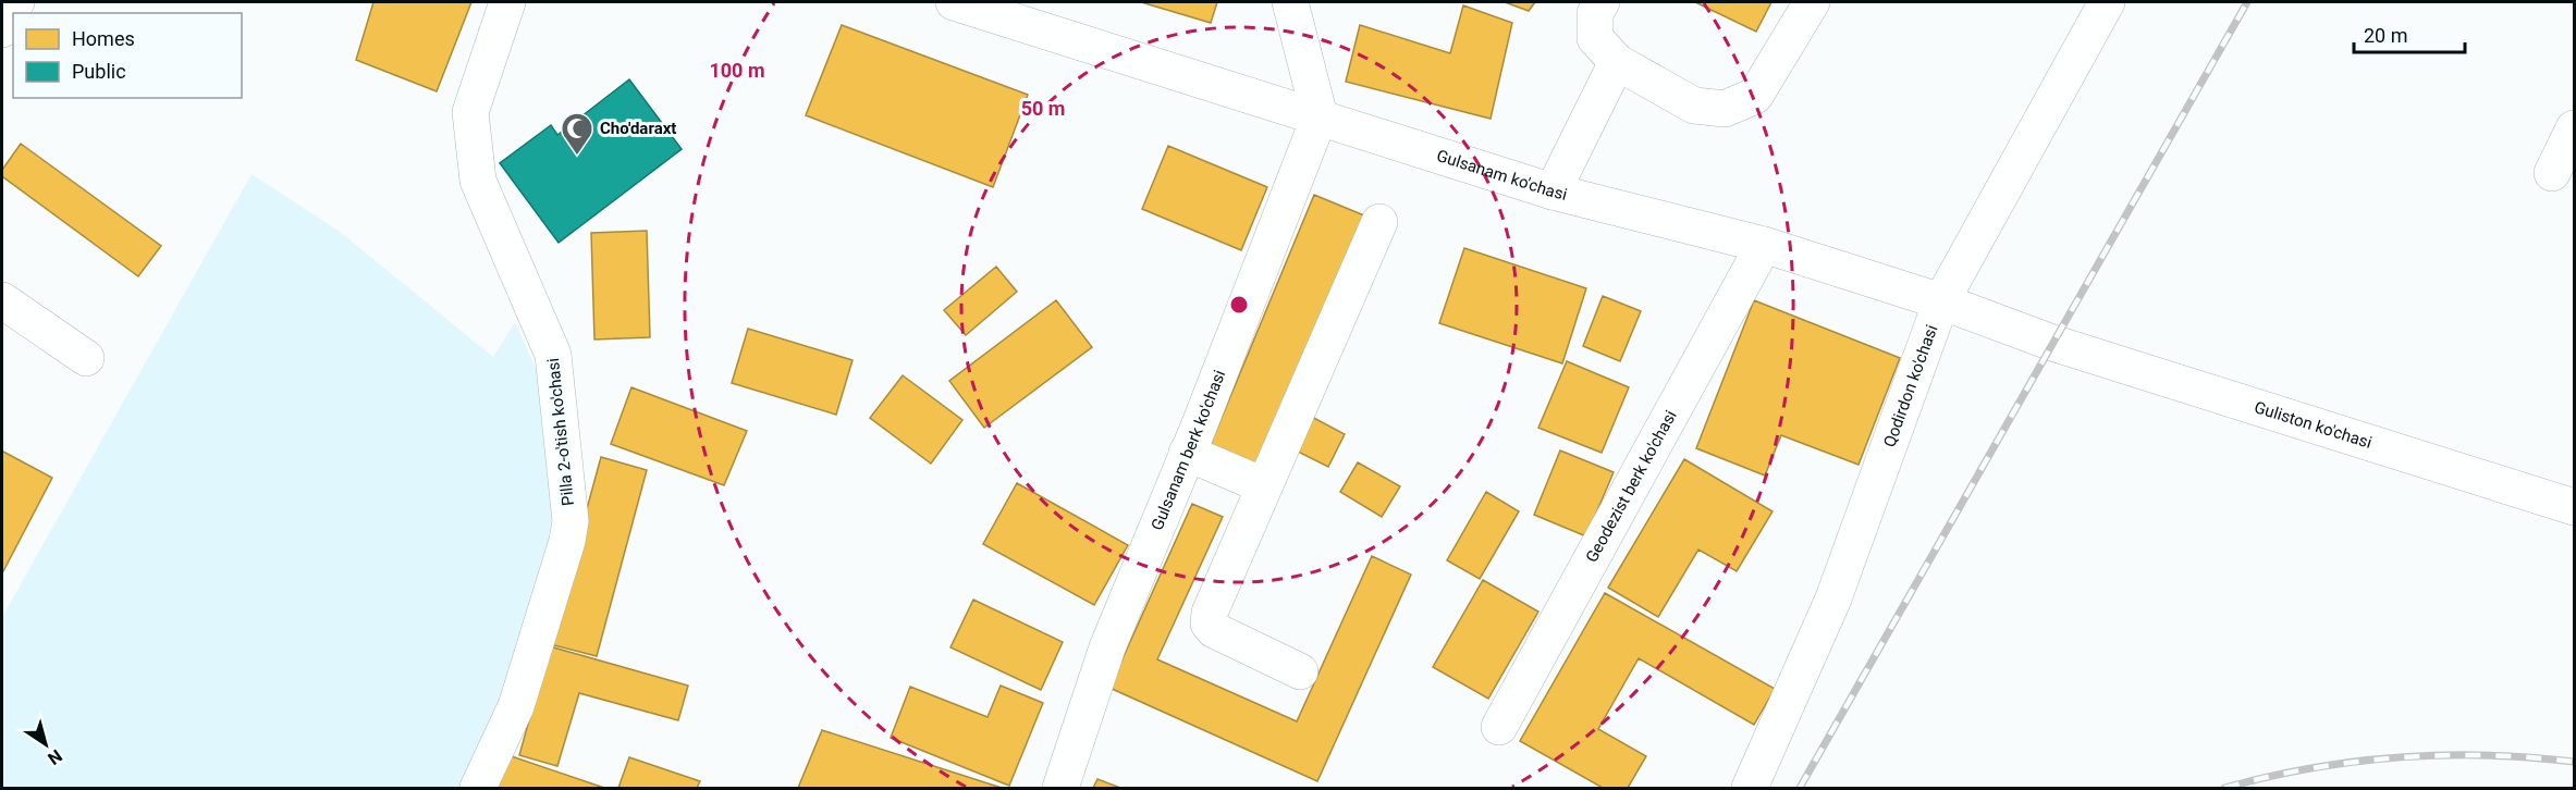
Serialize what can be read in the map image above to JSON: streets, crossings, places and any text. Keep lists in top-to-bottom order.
{
  "streets": {
    "street": [
      "Gulsanam ko'chasi",
      "Qodirdon ko'chasi",
      "Guliston ko'chasi",
      "Pilla 2-o'tish ko'chasi",
      "Gulsanam berk ko'chasi",
      "Geodezist berk ko'chasi"
    ]
  },
  "crossings": [
    ["Gulsanam ko'chasi", "Qodirdon ko'chasi"],
    ["Gulsanam ko'chasi", "Guliston ko'chasi"],
    ["Gulsanam ko'chasi", "Gulsanam berk ko'chasi"],
    ["Gulsanam ko'chasi", "Geodezist berk ko'chasi"]
  ],
  "places": {
    "mosque": ["Cho'daraxt"]
  },
  "legend": ["Homes", "Public"],
  "scale_bar": "20 m",
  "north": "bottom right",
  "rings": ["100 m", "50 m"]
}
